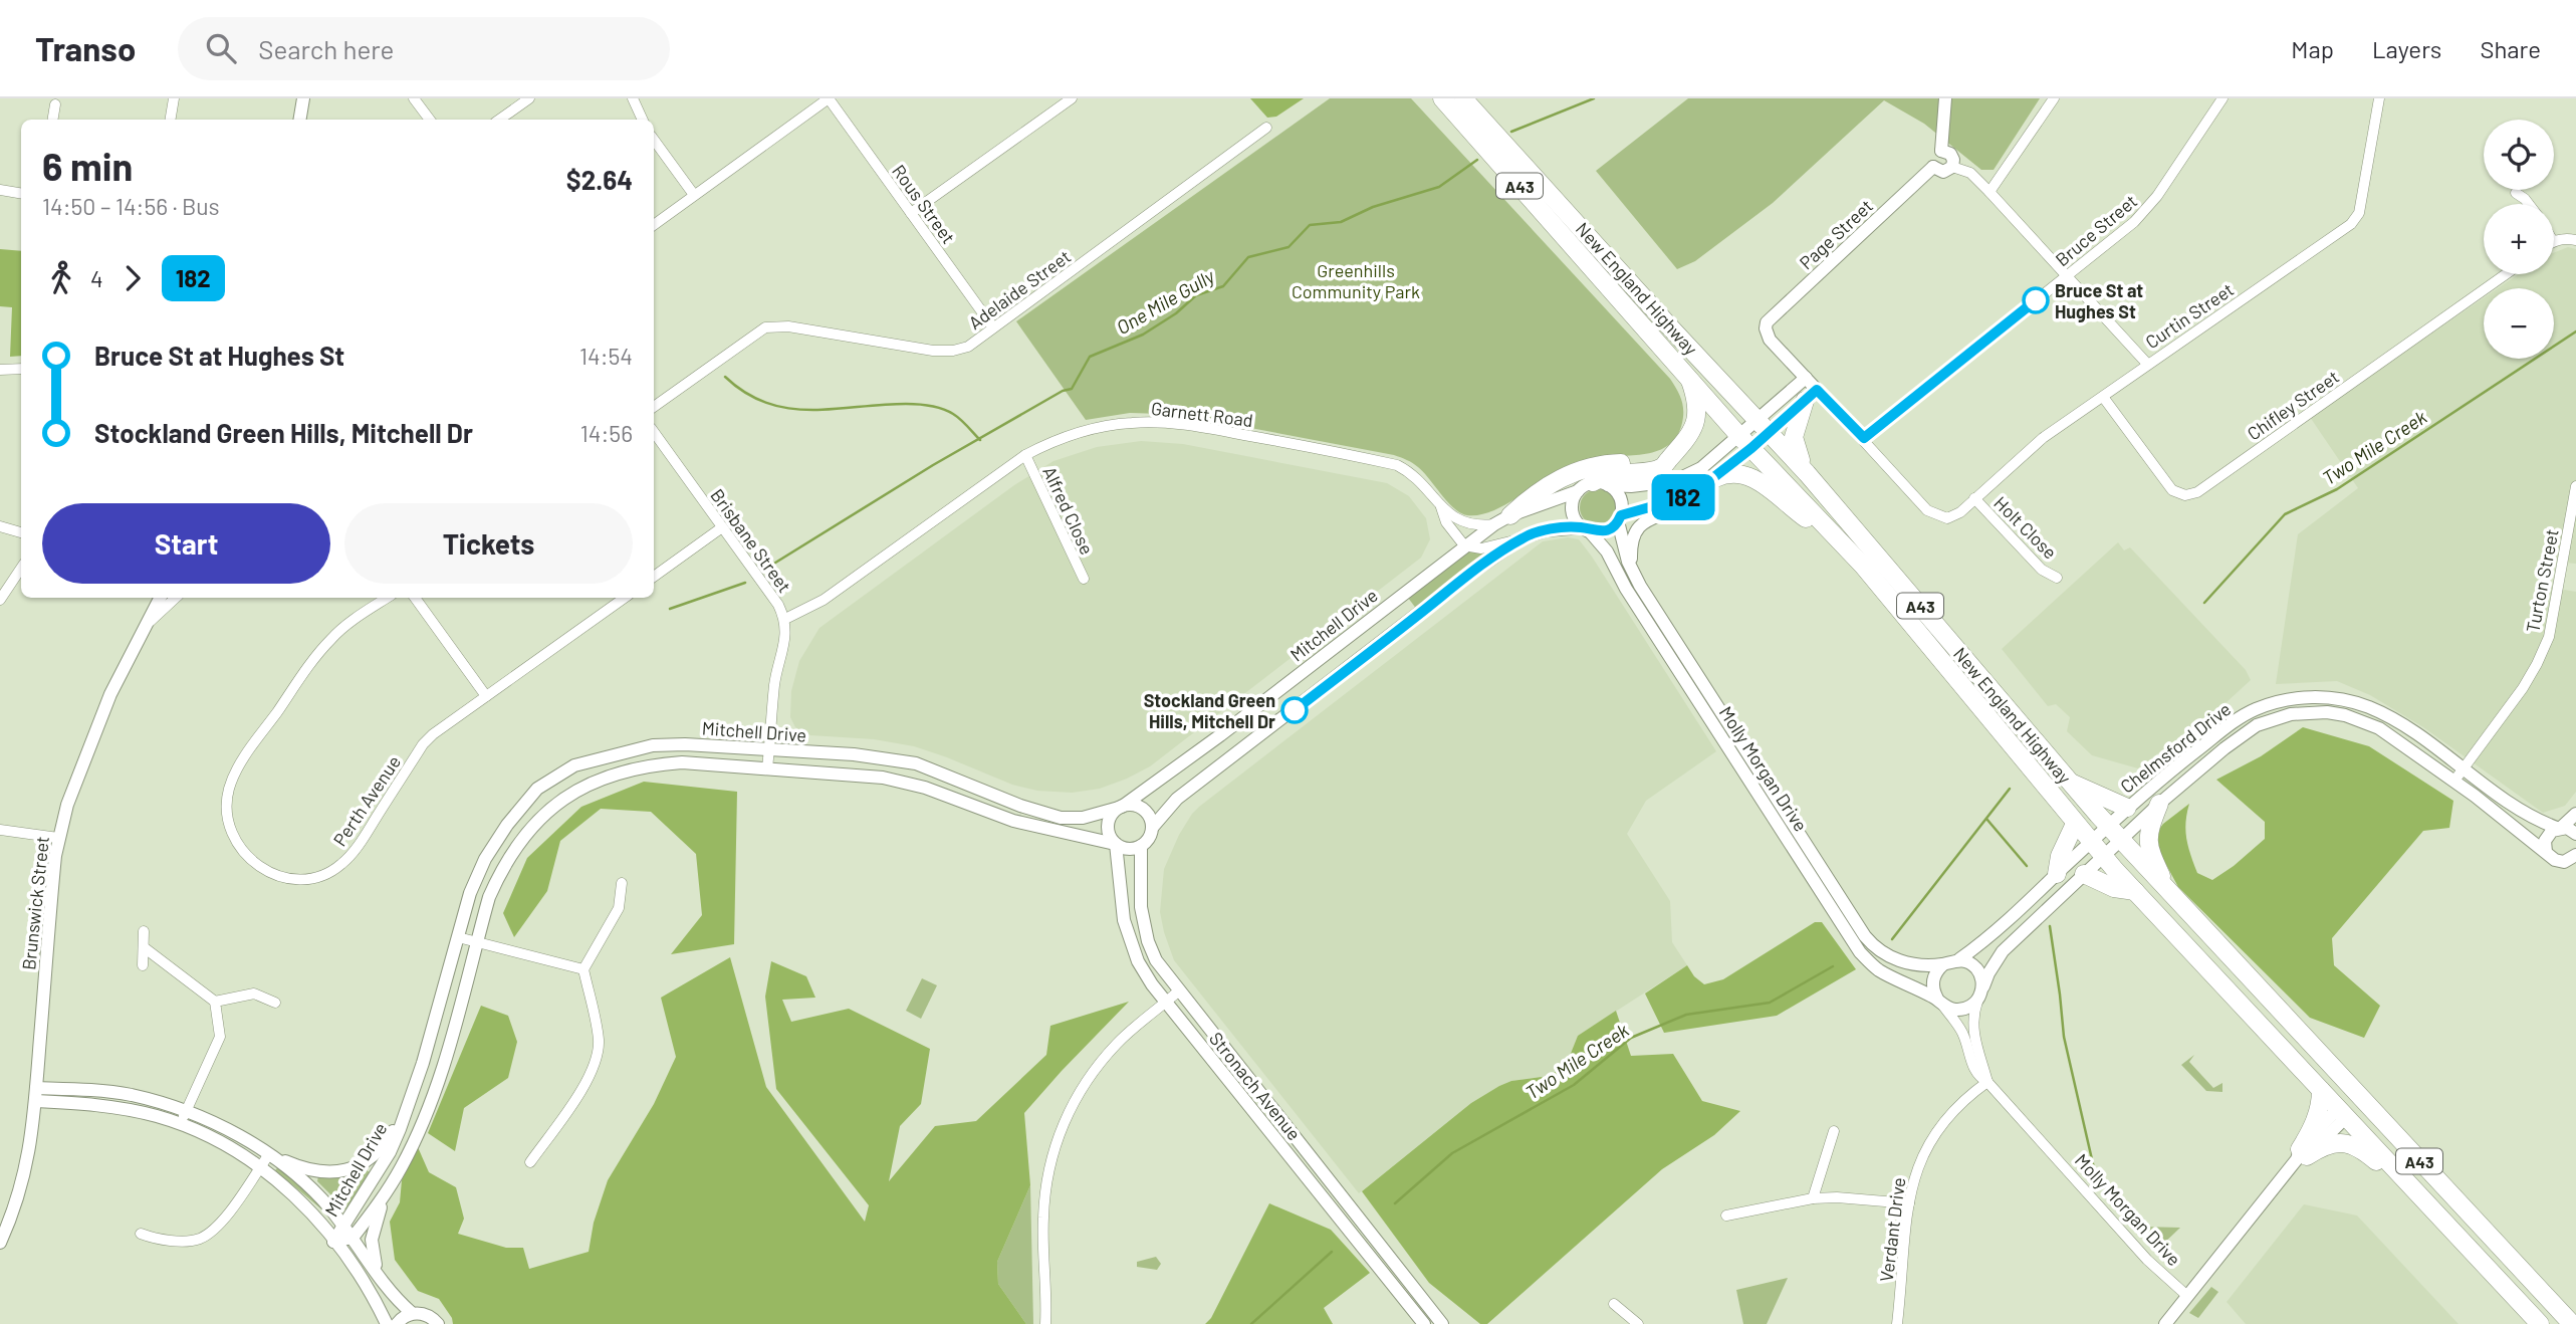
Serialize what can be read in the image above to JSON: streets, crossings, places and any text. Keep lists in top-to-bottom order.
{
  "streets": {
    "highway": ["A43", "New England Highway"],
    "main road": [
      "Page Street",
      "Mitchell Drive",
      "Chelmsford Drive",
      "Molly Morgan Drive",
      "Brunswick Street",
      "Stronach Avenue"
    ],
    "street": [
      "Rous Street",
      "Bruce Street",
      "Adelaide Street",
      "Curtin Street",
      "Chifley Street",
      "Garnett Road",
      "Alfred Close",
      "Holt Close",
      "Brisbane Street",
      "Turton Street",
      "Perth Avenue",
      "Verdant Drive"
    ]
  },
  "crossings": [
    ["Rous Street", "Adelaide Street"],
    ["Bruce Street", "Curtin Street"],
    ["Page Street", "Mitchell Drive"],
    ["New England Highway", "Mitchell Drive"],
    ["New England Highway", "Chelmsford Drive"],
    ["Curtin Street", "Chifley Street"],
    ["Curtin Street", "Holt Close"],
    ["Garnett Road", "Alfred Close"],
    ["Garnett Road", "Brisbane Street"],
    ["Garnett Road", "Mitchell Drive"],
    ["Brisbane Street", "Mitchell Drive"],
    ["Turton Street", "Chelmsford Drive"],
    ["Mitchell Drive", "Molly Morgan Drive"],
    ["Mitchell Drive", "Stronach Avenue"],
    ["Chelmsford Drive", "Molly Morgan Drive"],
    ["Molly Morgan Drive", "Verdant Drive"]
  ],
  "water": ["One Mile Gully", "Two Mile Creek"],
  "parks": ["Greenhills Community Park"],
  "places": ["Bruce St at Hughes St", "Stockland Green Hills, Mitchell Dr"],
  "lines": ["bus line 182"],
  "page": {
    "header": "Transo",
    "search": "Search here",
    "nav": ["Map", "Layers", "Share"],
    "on_map": "182",
    "map_buttons": ["+", "−"],
    "heading": ["6 min", "14:50 – 14:56 · Bus", "$2.64"],
    "legs": ["4", "182"],
    "list": [
      {
        "name": "Bruce St at Hughes St",
        "value": "14:54"
      },
      {
        "name": "Stockland Green Hills, Mitchell Dr",
        "value": "14:56"
      }
    ],
    "buttons": ["Start", "Tickets"]
  }
}
